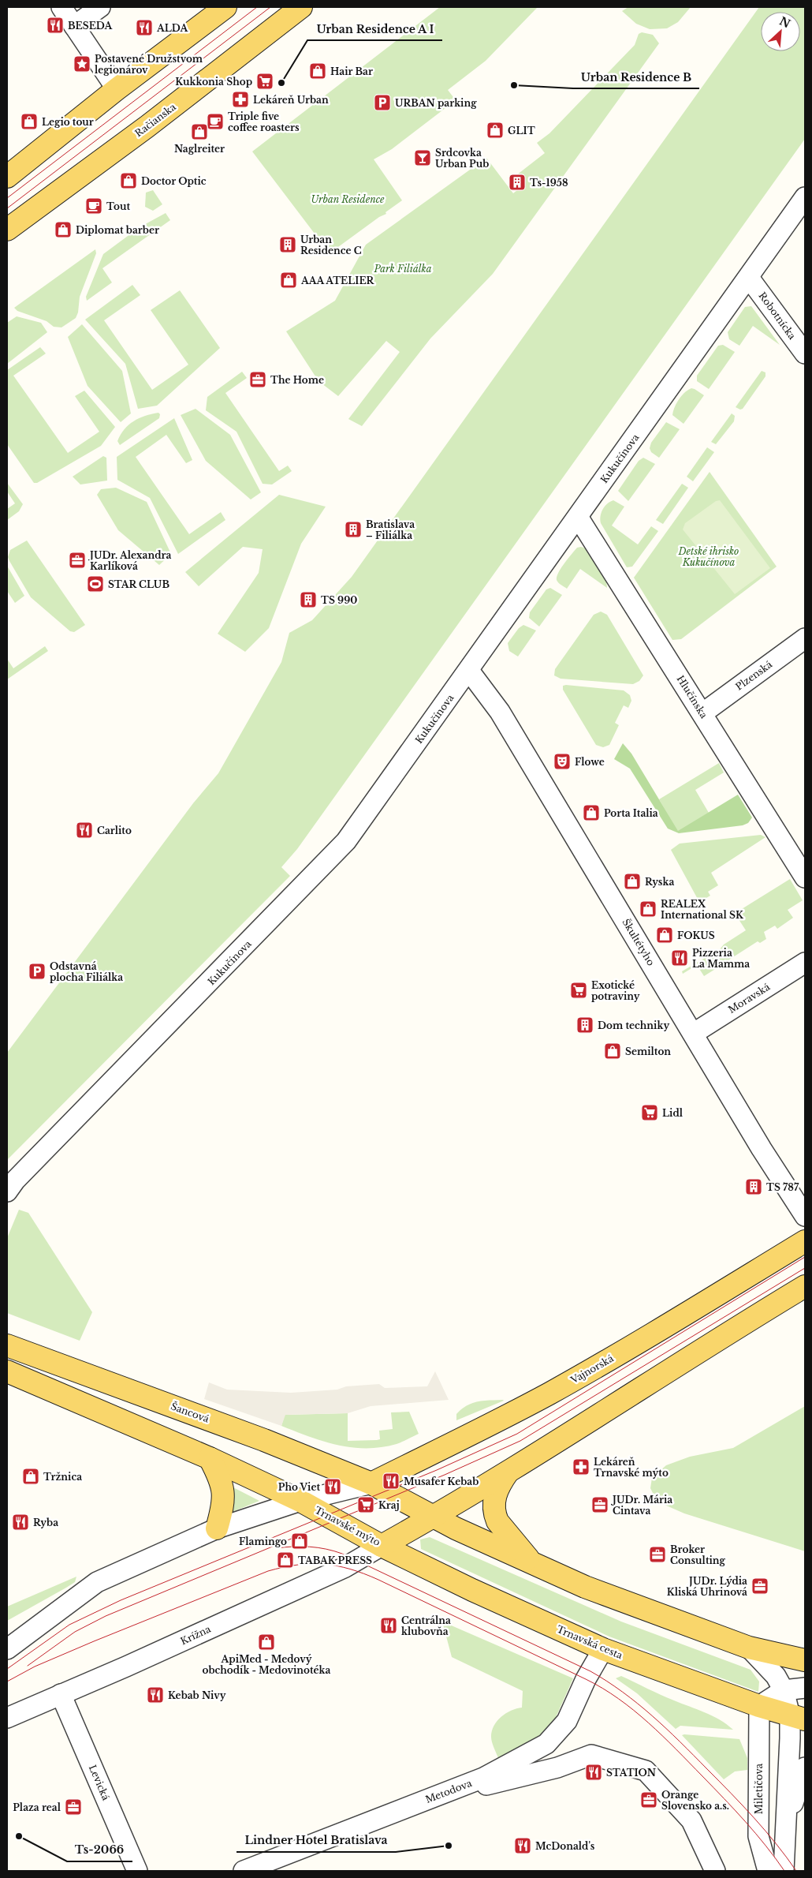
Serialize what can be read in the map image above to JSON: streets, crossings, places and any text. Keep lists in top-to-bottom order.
{
  "streets": {
    "main road": [
      "Račianska",
      "Vajnorská",
      "Šancová",
      "Trnavské mýto",
      "Trnavská cesta"
    ],
    "street": [
      "Robotnícka",
      "Kukučínova",
      "Plzenská",
      "Hlučínska",
      "Škultétyho",
      "Moravská",
      "Krížna",
      "Levická",
      "Miletičova",
      "Metodova"
    ]
  },
  "crossings": [
    ["Robotnícka", "Kukučínova"],
    ["Kukučínova", "Hlučínska"],
    ["Kukučínova", "Škultétyho"],
    ["Plzenská", "Hlučínska"],
    ["Škultétyho", "Moravská"],
    ["Vajnorská", "Šancová"],
    ["Vajnorská", "Trnavské mýto"],
    ["Šancová", "Trnavské mýto"],
    ["Trnavské mýto", "Krížna"],
    ["Trnavské mýto", "Trnavská cesta"],
    ["Krížna", "Trnavská cesta"],
    ["Krížna", "Levická"],
    ["Trnavská cesta", "Miletičova"],
    ["Trnavská cesta", "Metodova"]
  ],
  "parks": ["Urban Residence", "Park Filiálka", "Detské ihrisko Kukučínova"],
  "places": {
    "restaurant": [
      "BESEDA",
      "ALDA",
      "Carlito",
      "Pizzeria La Mamma",
      "Musafer Kebab",
      "Pho Viet",
      "Ryba",
      "Centrálna klubovňa",
      "Kebab Nivy",
      "STATION",
      "McDonald's"
    ],
    "place": ["Postavené Družstvom legionárov"],
    "shop": [
      "Hair Bar",
      "Legio tour",
      "GLIT",
      "Naglreiter",
      "Doctor Optic",
      "Diplomat barber",
      "AAA ATELIER",
      "Porta Italia",
      "Ryska",
      "REALEX International SK",
      "FOKUS",
      "Semilton",
      "Tržnica",
      "Flamingo",
      "TABAK PRESS",
      "ApiMed - Medový obchodík - Medovinotéka"
    ],
    "supermarket": [
      "Kukkonia Shop",
      "Exotické potraviny",
      "Lidl",
      "Kraj"
    ],
    "other": [
      "Urban Residence A I",
      "Urban Residence B",
      "Ts-2066",
      "Lindner Hotel Bratislava"
    ],
    "pharmacy": ["Lekáreň Urban", "Lekáreň Trnavské mýto"],
    "parking": ["URBAN parking", "Odstavná plocha Filiálka"],
    "cafe": ["Triple five coffee roasters", "Tout"],
    "bar": ["Srdcovka Urban Pub"],
    "building": [
      "Ts-1958",
      "Urban Residence C",
      "Bratislava – Filiálka",
      "TS 990",
      "Dom techniky",
      "TS 787"
    ],
    "office": [
      "The Home",
      "JUDr. Alexandra Karlíková",
      "JUDr. Mária Cintava",
      "Broker Consulting",
      "JUDr. Lýdia Kliská Uhrinová",
      "Orange Slovensko a.s.",
      "Plaza real"
    ],
    "sports": ["STAR CLUB"],
    "theatre": ["Flowe"]
  },
  "north": "top right"
}
